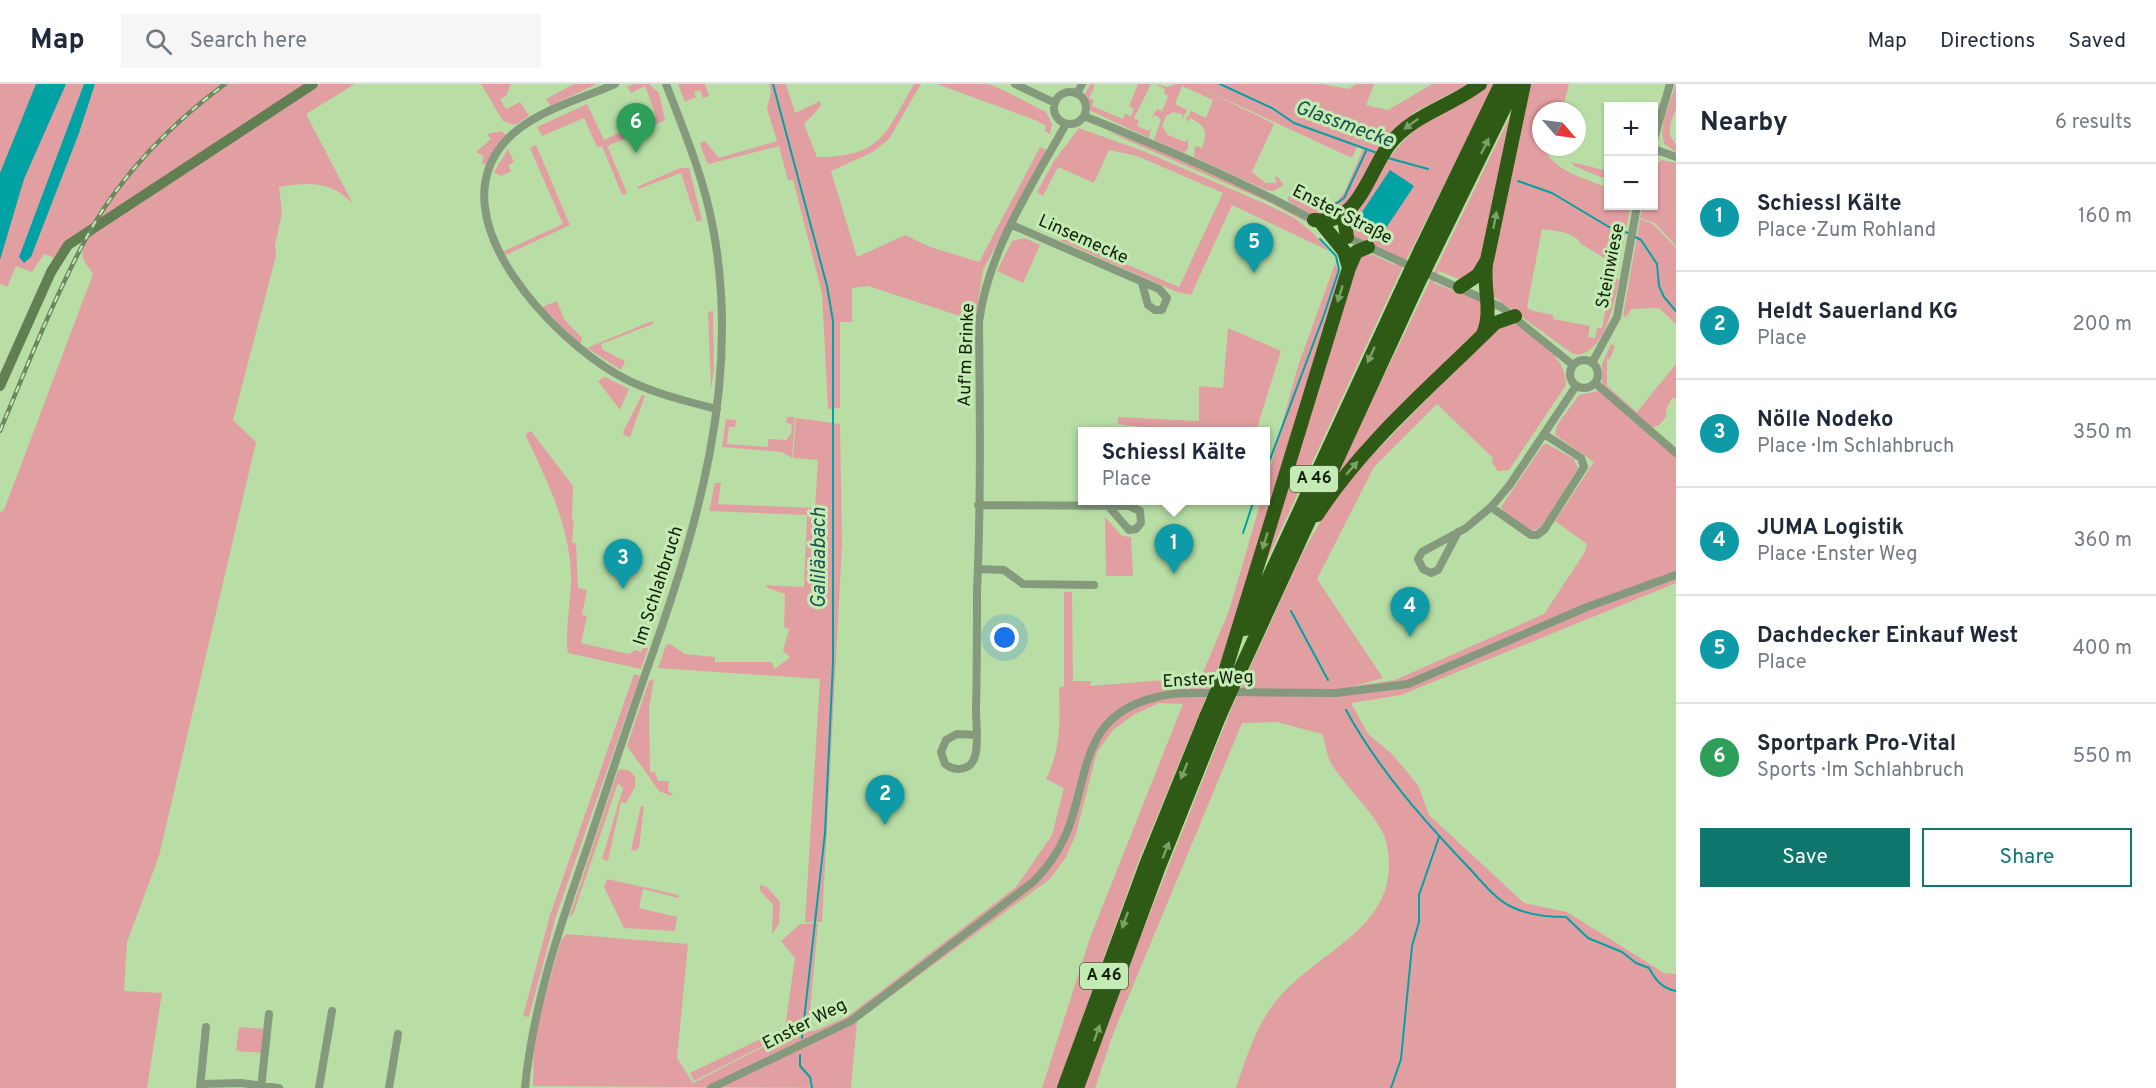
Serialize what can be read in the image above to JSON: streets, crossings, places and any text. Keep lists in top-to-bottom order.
{
  "streets": {
    "highway": ["A 46"],
    "street": [
      "Enster Straße",
      "Linsemecke",
      "Steinwiese",
      "Auf'm Brinke",
      "Im Schlahbruch",
      "Enster Weg"
    ]
  },
  "crossings": [
    ["Enster Straße", "Steinwiese"],
    ["Enster Straße", "Auf'm Brinke"],
    ["Linsemecke", "Auf'm Brinke"]
  ],
  "water": ["Glassmecke", "Galiläabach"],
  "north": "bottom right",
  "page": {
    "header": "Map",
    "search": "Search here",
    "nav": ["Map", "Directions", "Saved"],
    "heading": ["Nearby", "6 results"],
    "map_buttons": ["+", "−"],
    "pins": [
      "6",
      "5",
      "1",
      "3",
      "4",
      "2"
    ],
    "list": [
      {
        "mark": "1",
        "name": "Schiessl Kälte",
        "note": "Place · Zum Rohland",
        "value": "160 m"
      },
      {
        "mark": "2",
        "name": "Heldt Sauerland KG",
        "note": "Place",
        "value": "200 m"
      },
      {
        "mark": "3",
        "name": "Nölle Nodeko",
        "note": "Place · Im Schlahbruch",
        "value": "350 m"
      },
      {
        "mark": "4",
        "name": "JUMA Logistik",
        "note": "Place · Enster Weg",
        "value": "360 m"
      },
      {
        "mark": "5",
        "name": "Dachdecker Einkauf West",
        "note": "Place",
        "value": "400 m"
      },
      {
        "mark": "6",
        "name": "Sportpark Pro-Vital",
        "note": "Sports · Im Schlahbruch",
        "value": "550 m"
      }
    ],
    "popup": ["Schiessl Kälte", "Place"],
    "buttons": ["Save", "Share"]
  }
}
